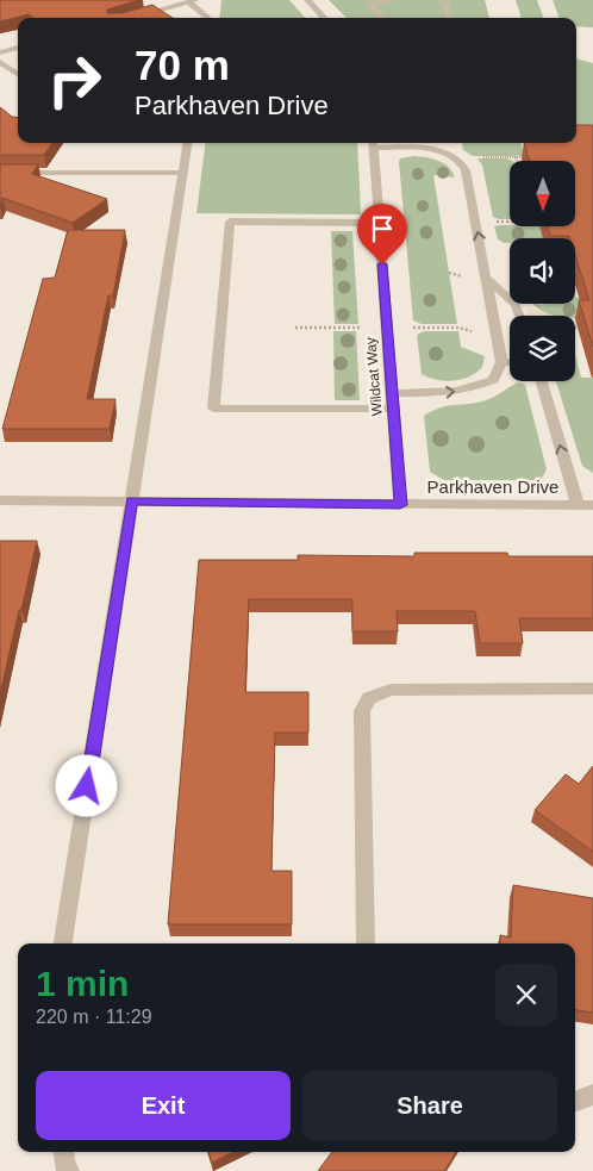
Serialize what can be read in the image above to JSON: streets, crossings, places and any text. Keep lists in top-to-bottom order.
{
  "streets": {
    "street": ["Wildcat Way", "Parkhaven Drive"]
  },
  "crossings": [
    ["Wildcat Way", "Parkhaven Drive"]
  ],
  "north": "bottom",
  "page": {
    "turn": ["70 m", "Parkhaven Drive"],
    "heading": ["1 min", "220 m · 11:29"],
    "buttons": ["Exit", "Share"]
  }
}
